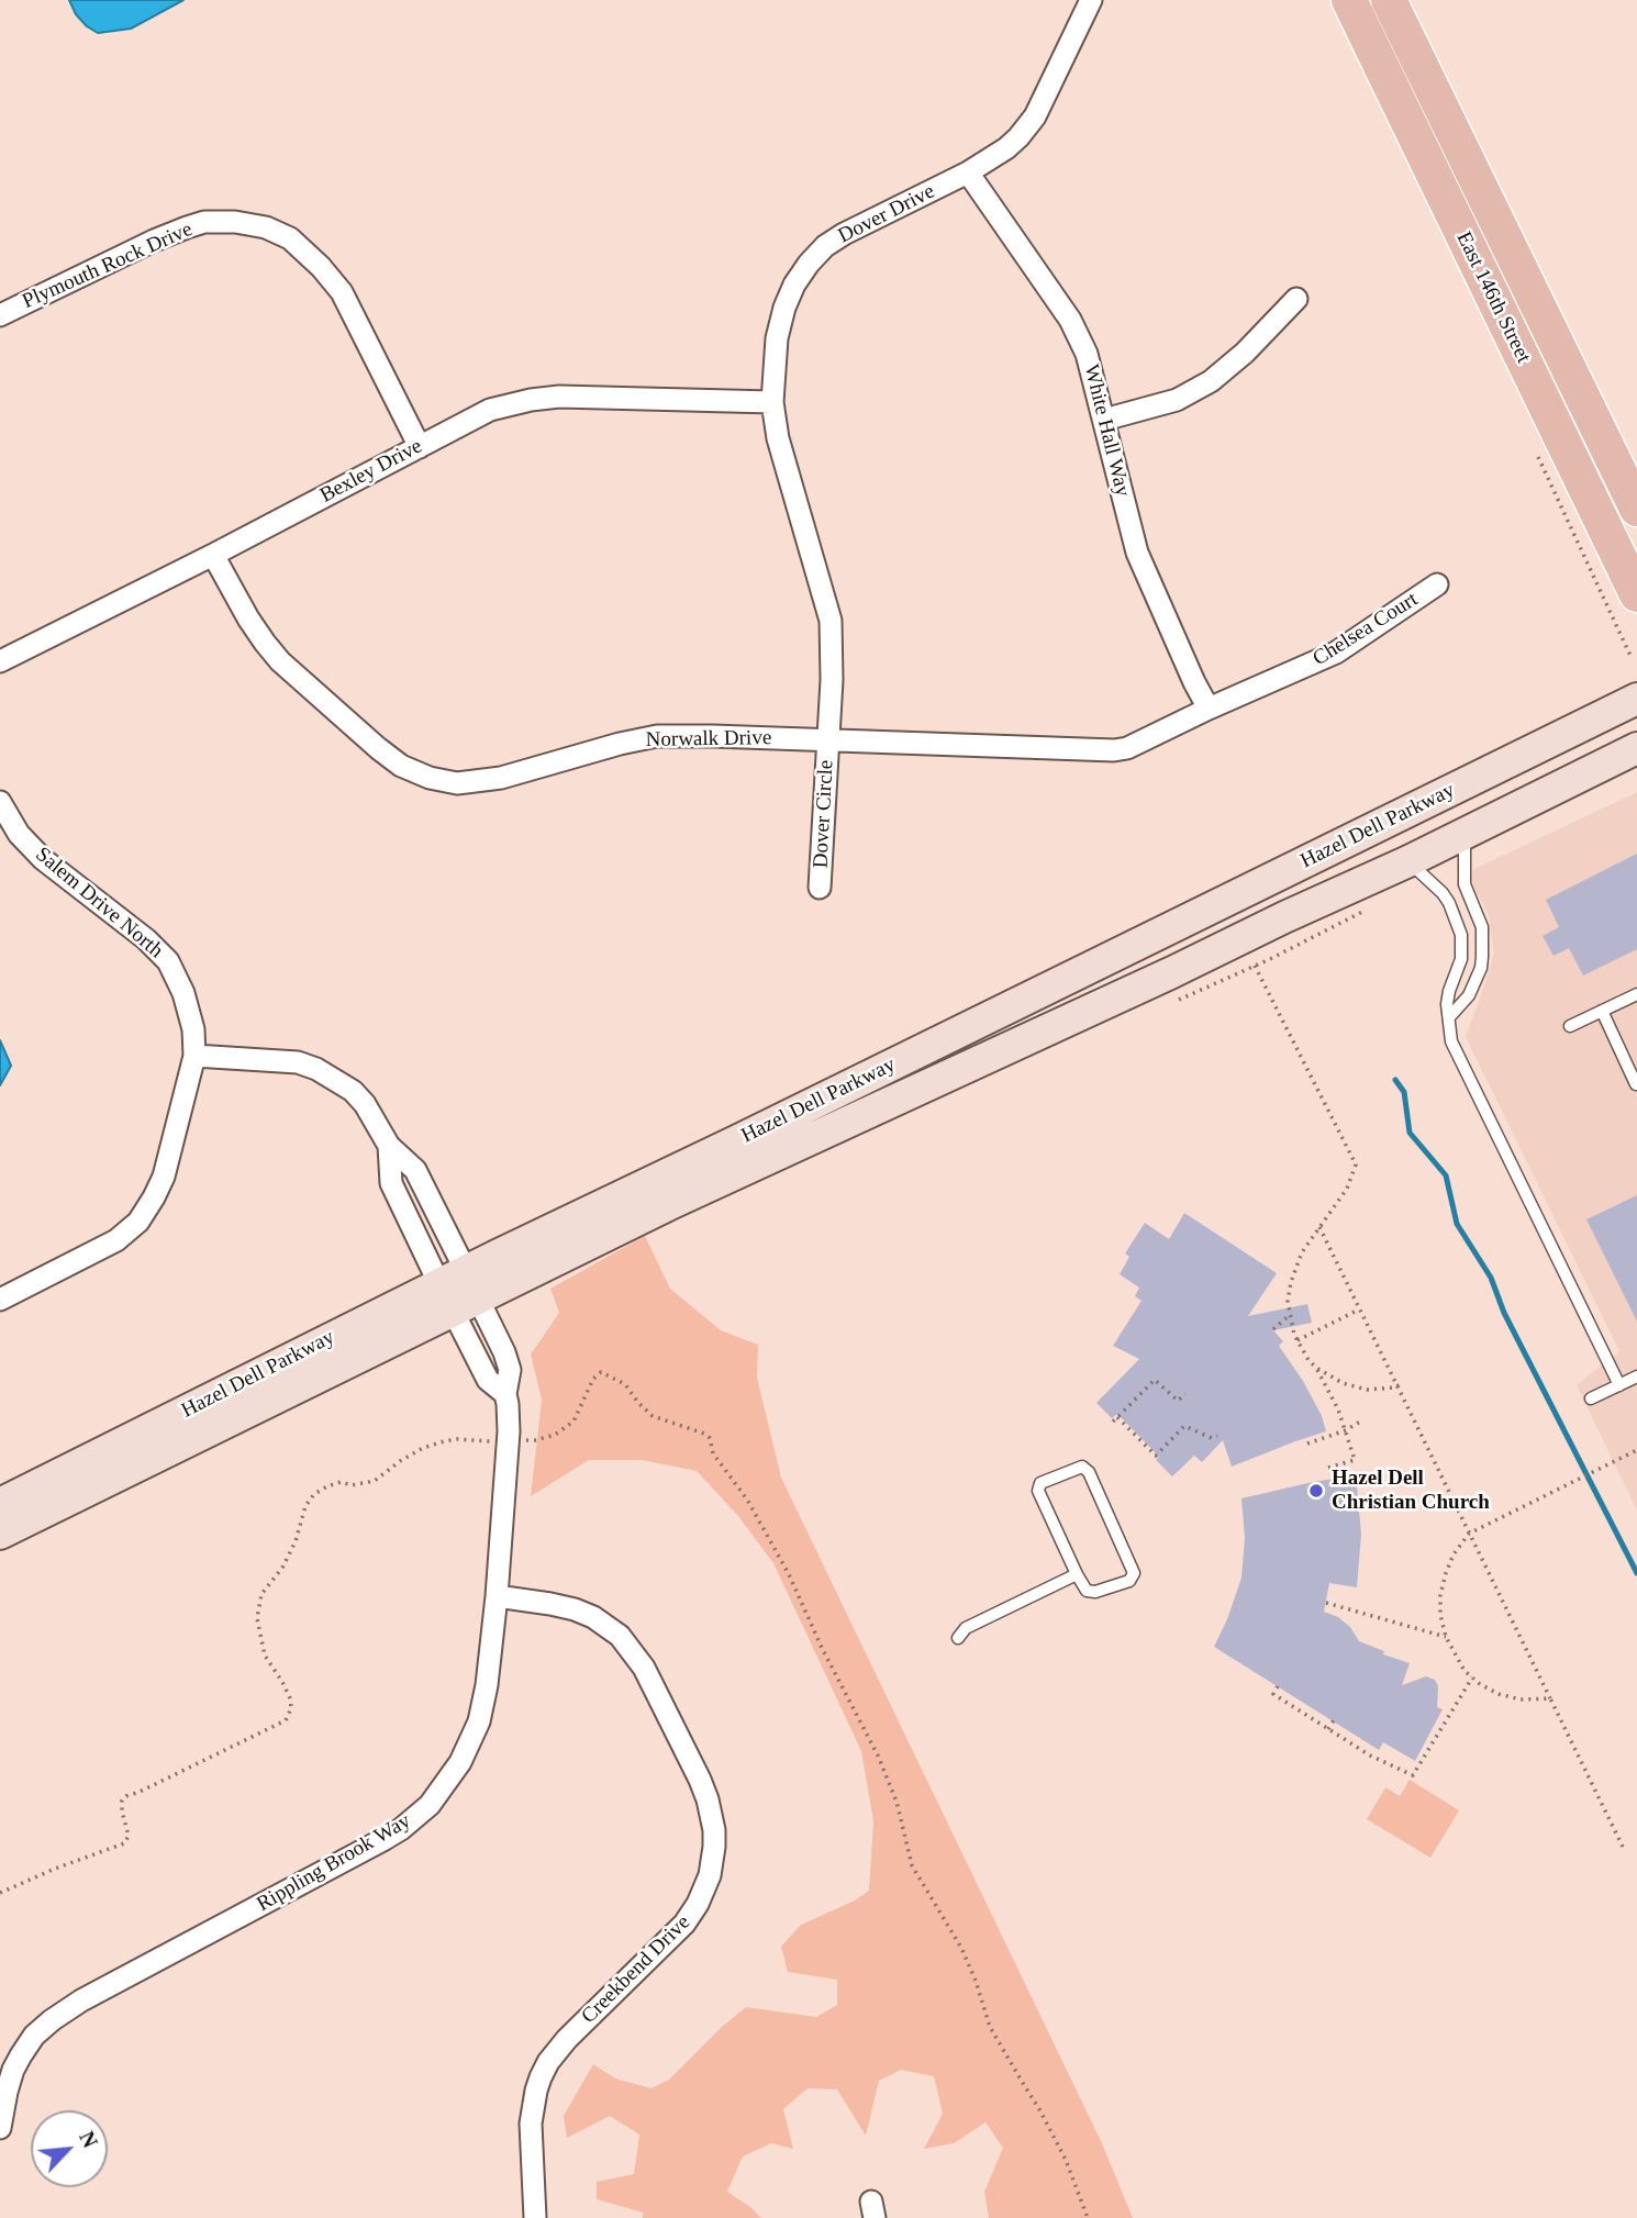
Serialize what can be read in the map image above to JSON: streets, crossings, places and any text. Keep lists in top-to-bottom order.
{
  "streets": {
    "main road": ["East 146th Street", "Hazel Dell Parkway"],
    "street": [
      "Dover Drive",
      "Plymouth Rock Drive",
      "White Hall Way",
      "Bexley Drive",
      "Chelsea Court",
      "Norwalk Drive",
      "Dover Circle",
      "Salem Drive North",
      "Rippling Brook Way",
      "Creekbend Drive"
    ]
  },
  "crossings": [
    ["Dover Drive", "White Hall Way"],
    ["Dover Drive", "Bexley Drive"],
    ["Dover Drive", "Norwalk Drive"],
    ["Dover Drive", "Dover Circle"],
    ["Plymouth Rock Drive", "Bexley Drive"],
    ["White Hall Way", "Chelsea Court"],
    ["White Hall Way", "Norwalk Drive"],
    ["Bexley Drive", "Norwalk Drive"],
    ["Chelsea Court", "Norwalk Drive"],
    ["Norwalk Drive", "Dover Circle"],
    ["Hazel Dell Parkway", "Rippling Brook Way"],
    ["Rippling Brook Way", "Creekbend Drive"]
  ],
  "places": ["Hazel Dell Christian Church"],
  "north": "top right"
}
